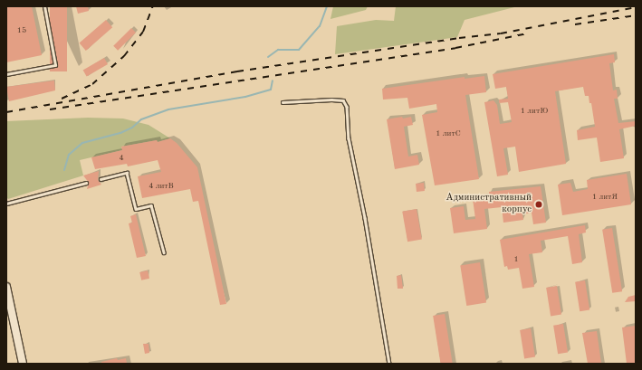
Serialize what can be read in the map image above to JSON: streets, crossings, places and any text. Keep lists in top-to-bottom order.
{
  "places": ["Административный корпус"],
  "house_numbers": [
    "15",
    "1 литЮ",
    "1 литС",
    "4",
    "4 литВ",
    "1 литЯ",
    "1"
  ]
}
